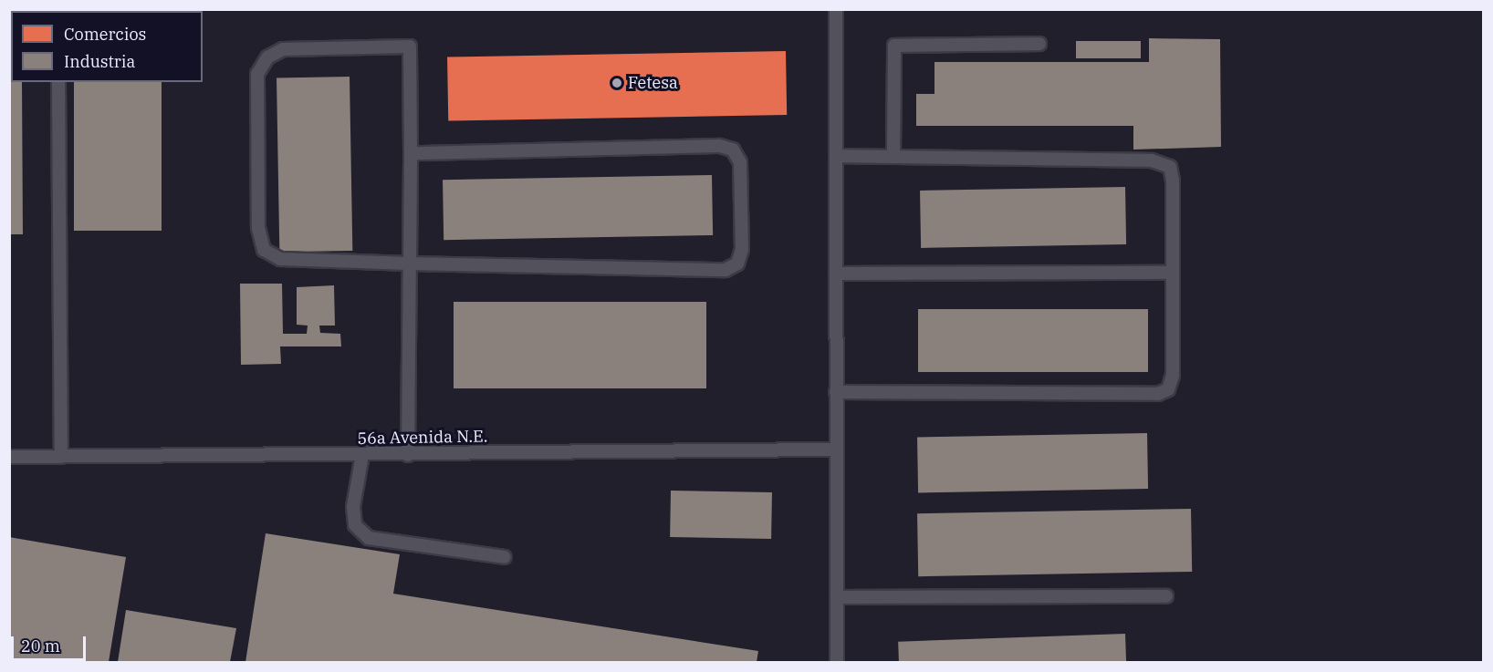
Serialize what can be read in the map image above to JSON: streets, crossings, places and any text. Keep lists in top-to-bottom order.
{
  "streets": {
    "lane": ["56a Avenida N.E."]
  },
  "places": ["Fetesa"],
  "legend": ["Comercios", "Industria"],
  "scale_bar": "20 m"
}
